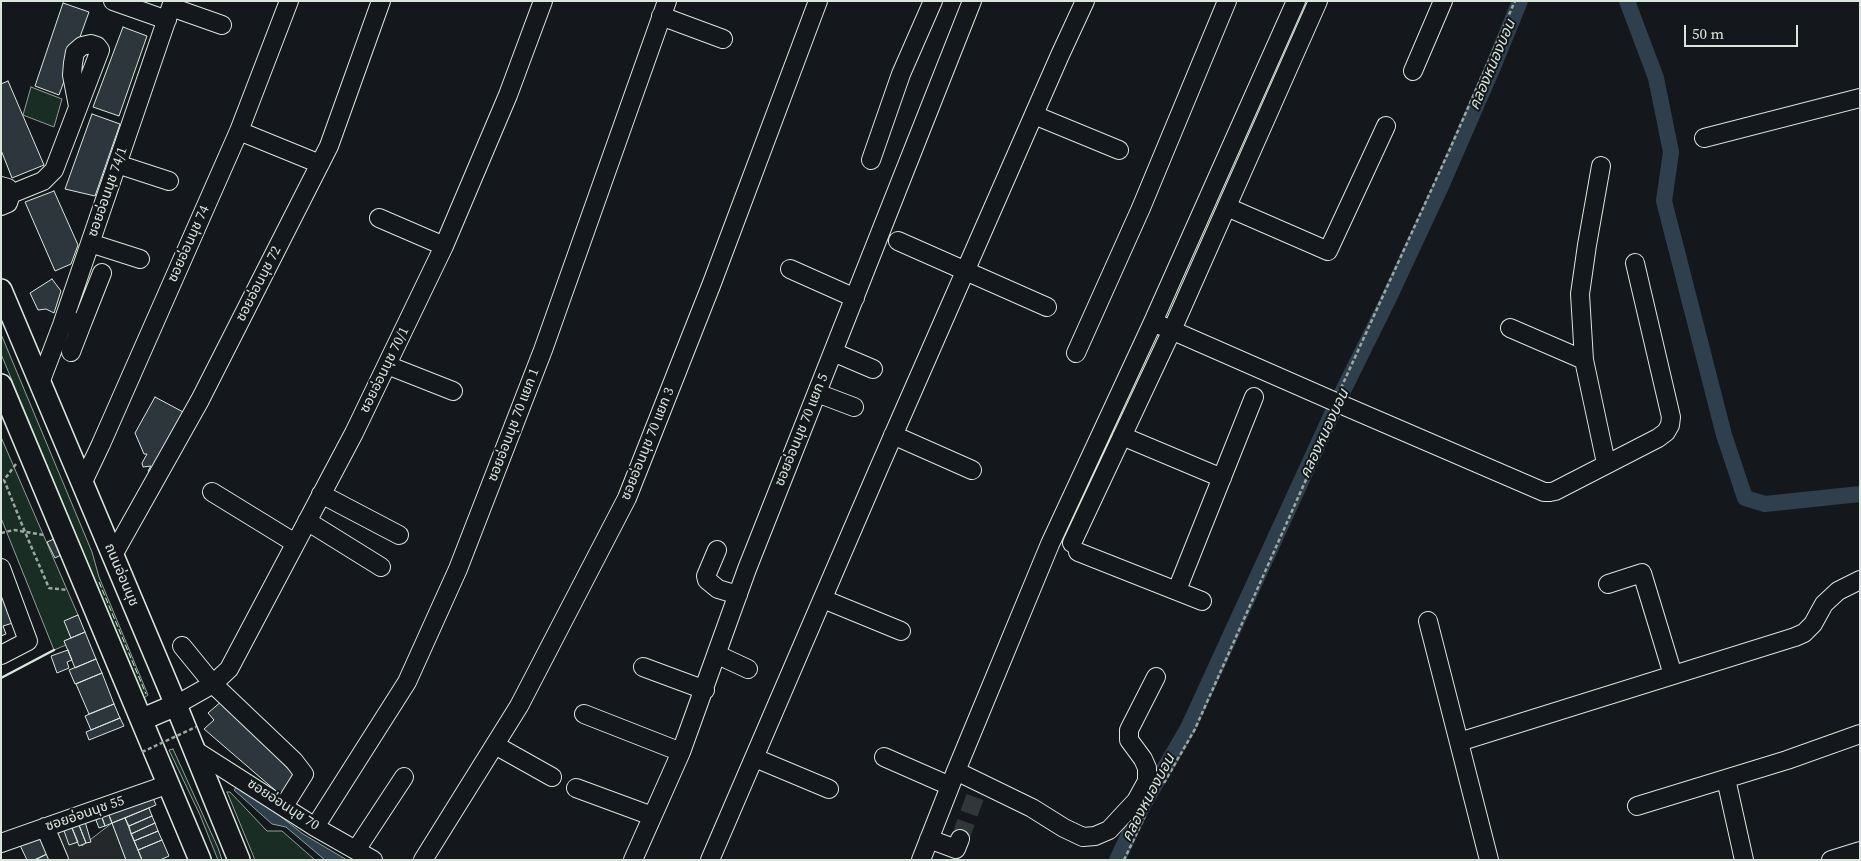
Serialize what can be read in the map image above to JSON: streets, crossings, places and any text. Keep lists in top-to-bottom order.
{
  "streets": {
    "main road": ["ถนนอ่อนนุช"],
    "street": [
      "ซอยอ่อนนุช 74/1",
      "ซอยอ่อนนุช 74",
      "ซอยอ่อนนุช 72",
      "ซอยอ่อนนุช 70/1",
      "ซอยอ่อนนุช 70 แยก 1",
      "ซอยอ่อนนุช 70 แยก 5",
      "ซอยอ่อนนุช 70 แยก 3",
      "ซอยอ่อนนุช 70",
      "ซอยอ่อนนุช 55"
    ]
  },
  "crossings": [
    ["ซอยอ่อนนุช 74/1", "ถนนอ่อนนุช"],
    ["ซอยอ่อนนุช 74", "ถนนอ่อนนุช"],
    ["ซอยอ่อนนุช 72", "ถนนอ่อนนุช"],
    ["ซอยอ่อนนุช 70/1", "ถนนอ่อนนุช"],
    ["ซอยอ่อนนุช 70 แยก 1", "ซอยอ่อนนุช 70"],
    ["ถนนอ่อนนุช", "ซอยอ่อนนุช 70"]
  ],
  "water": ["คลองหนองบอน"],
  "scale_bar": "50 m"
}
